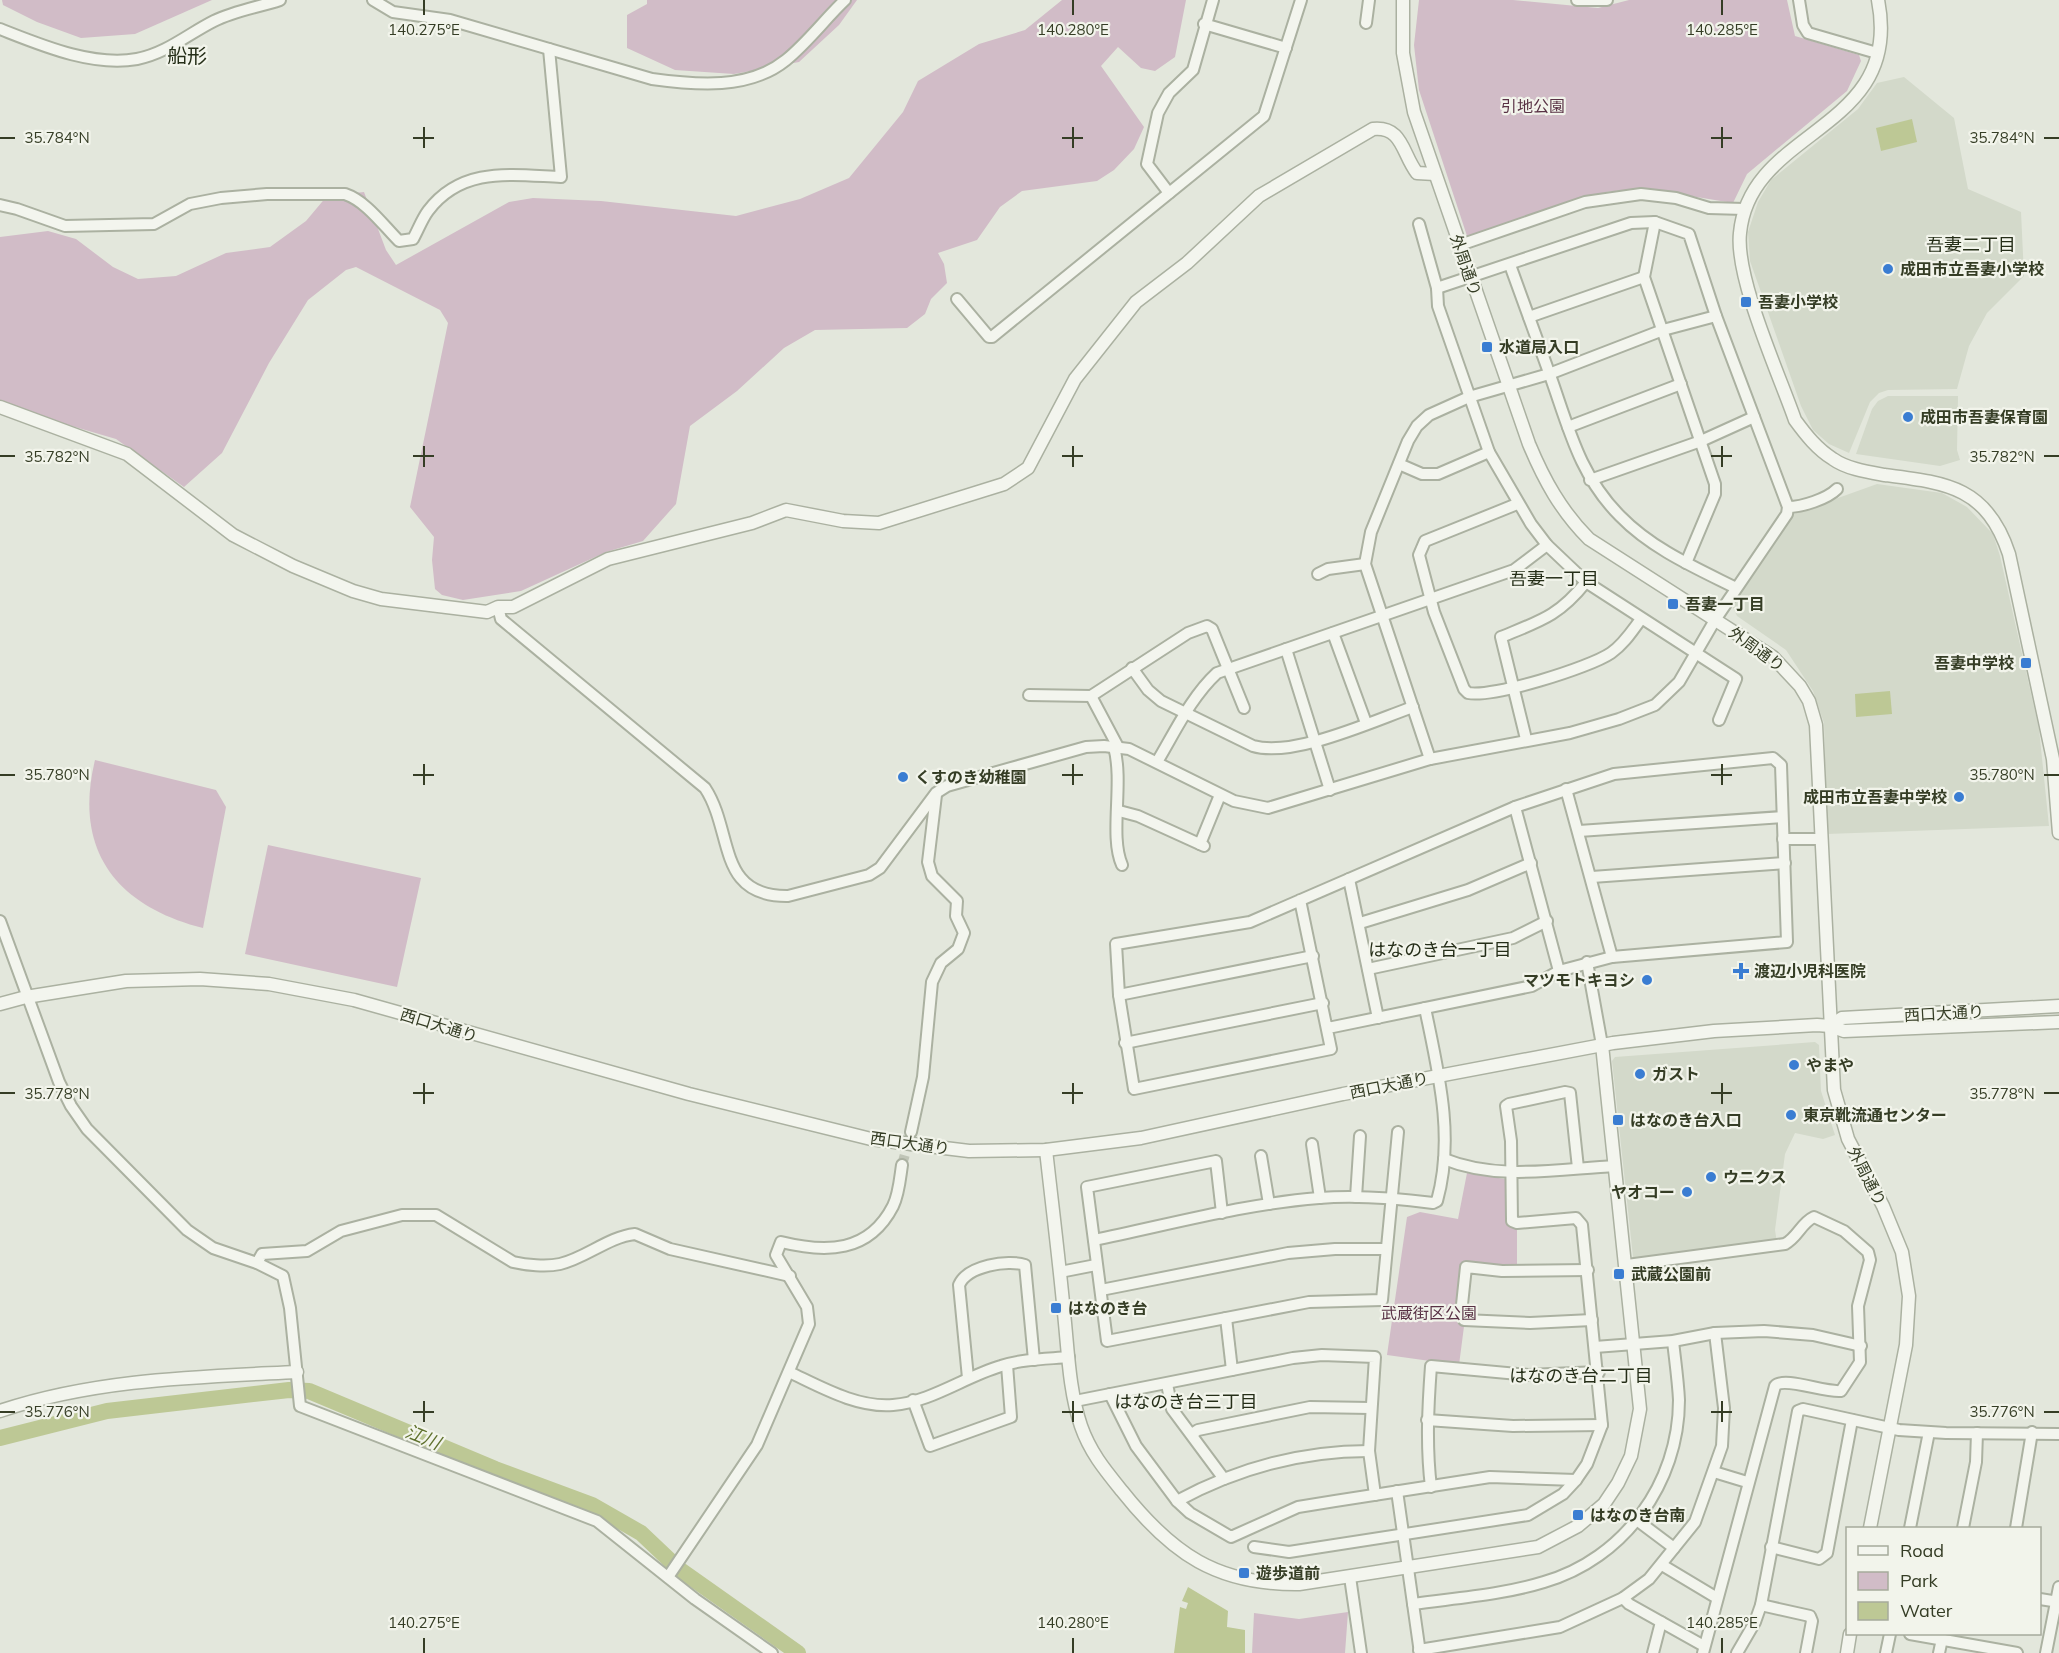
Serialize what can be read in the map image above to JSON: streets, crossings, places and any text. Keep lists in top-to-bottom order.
{
  "streets": {
    "street": ["外周通り", "西口大通り"]
  },
  "crossings": [
    ["外周通り", "西口大通り"]
  ],
  "districts": [
    "船形",
    "吾妻二丁目",
    "吾妻一丁目",
    "はなのき台一丁目",
    "はなのき台二丁目",
    "はなのき台三丁目"
  ],
  "water": ["江川"],
  "parks": ["引地公園", "武蔵街区公園"],
  "places": {
    "other": [
      "成田市立吾妻小学校",
      "成田市吾妻保育園",
      "くすのき幼稚園",
      "成田市立吾妻中学校",
      "マツモトキヨシ",
      "やまや",
      "ガスト",
      "東京靴流通センター",
      "ウニクス",
      "ヤオコー"
    ],
    "transit": [
      "吾妻小学校",
      "水道局入口",
      "吾妻一丁目",
      "吾妻中学校",
      "はなのき台入口",
      "武蔵公園前",
      "はなのき台",
      "はなのき台南",
      "遊歩道前"
    ],
    "health": ["渡辺小児科医院"]
  },
  "legend": ["Road", "Park", "Water"],
  "coordinates": [
    "140.275°E",
    "140.280°E",
    "140.285°E",
    "35.784°N",
    "35.782°N",
    "35.780°N",
    "35.778°N",
    "35.776°N"
  ]
}
